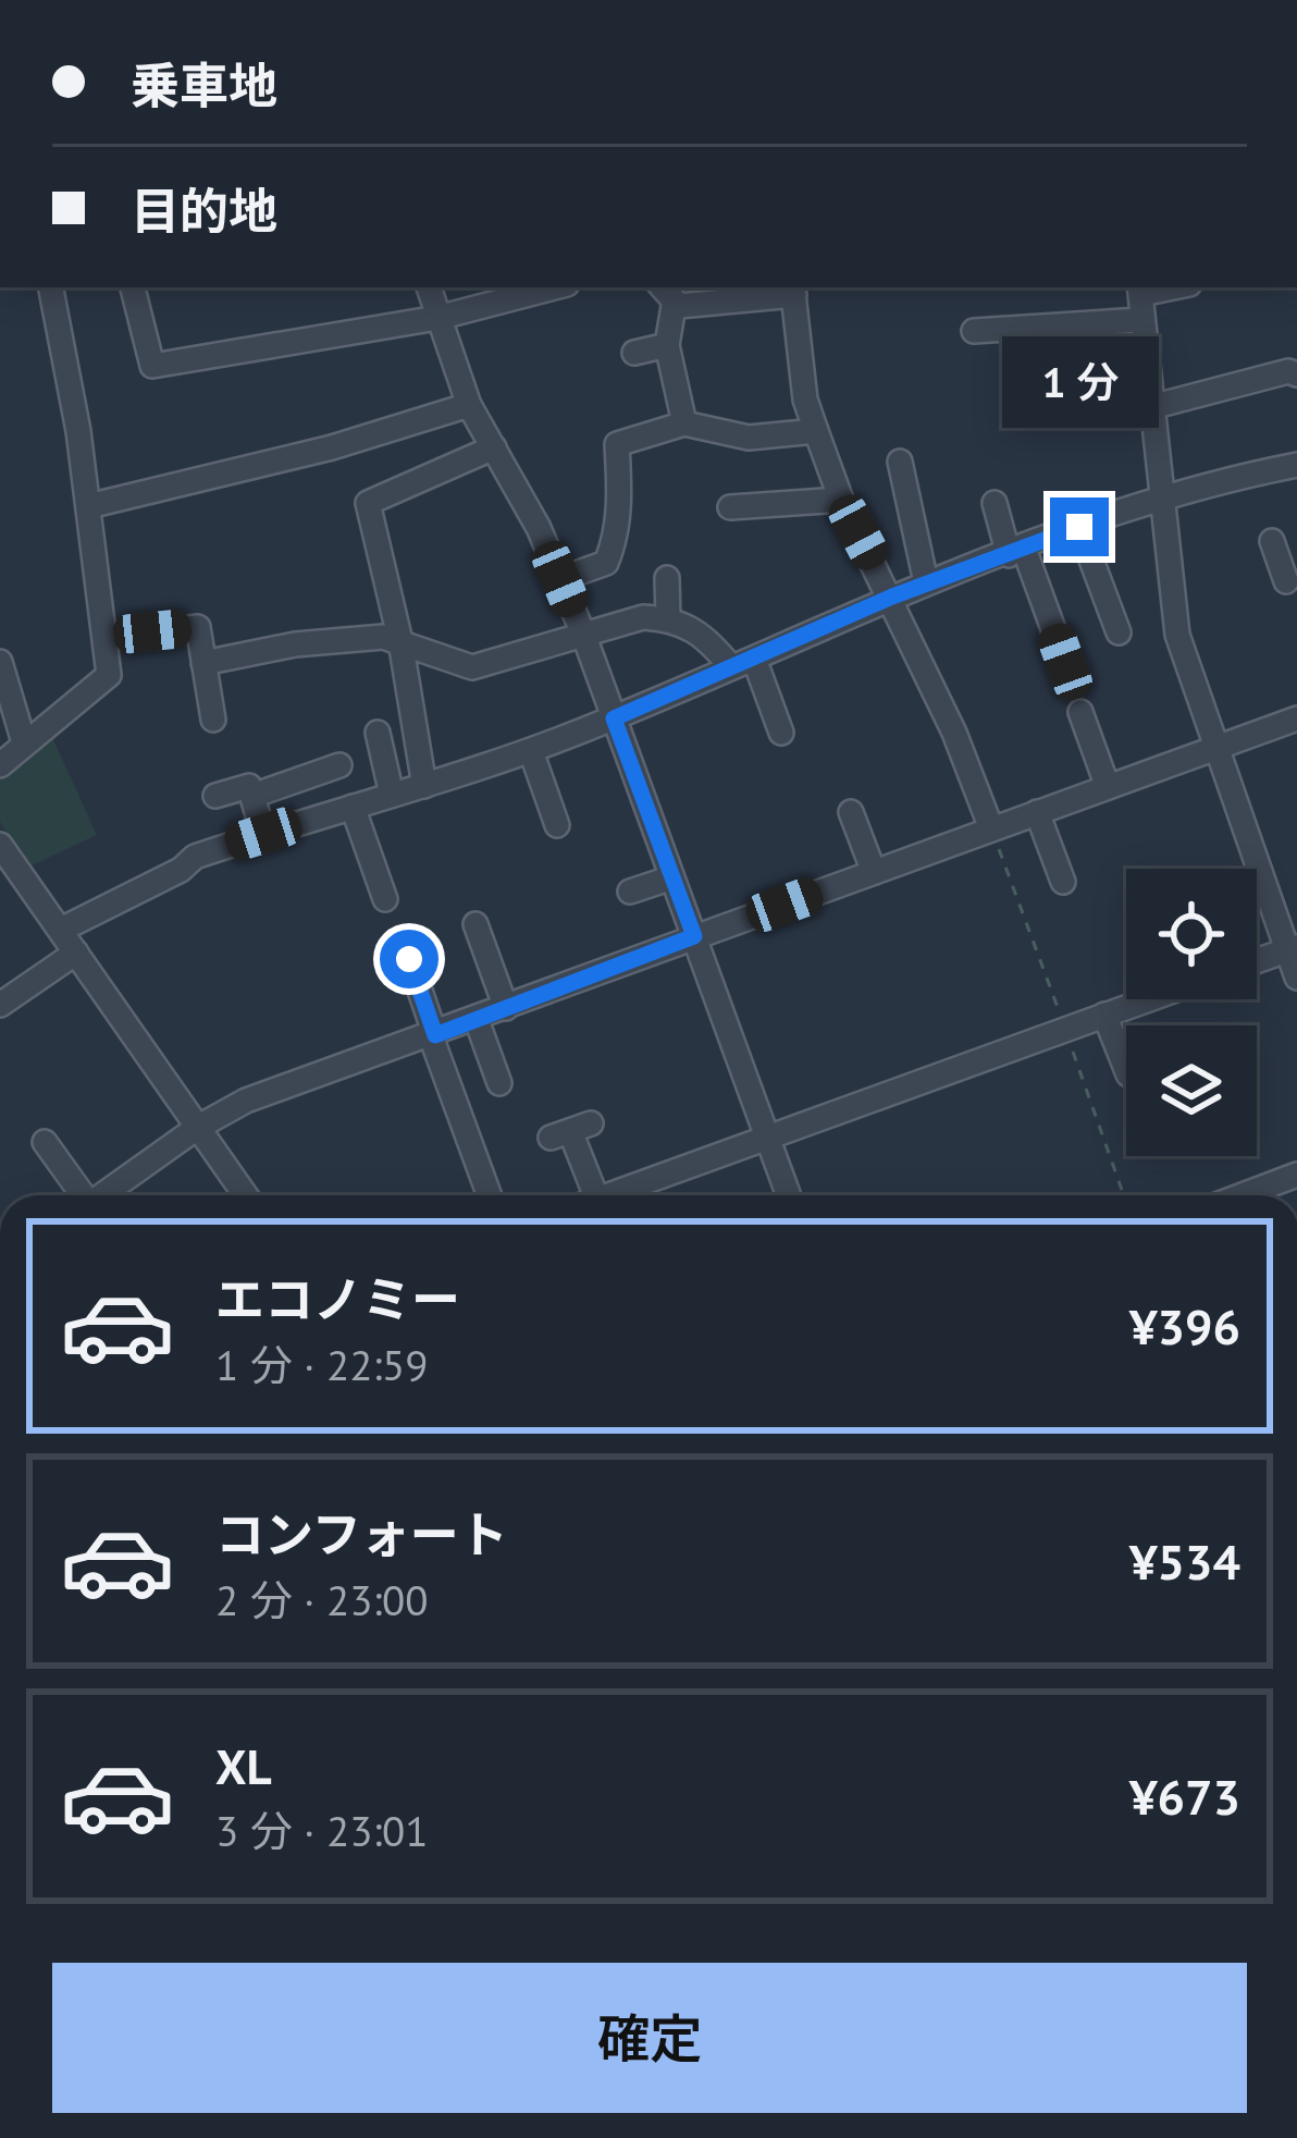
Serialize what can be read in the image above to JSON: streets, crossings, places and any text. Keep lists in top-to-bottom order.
{
  "page": {
    "banner": ["乗車地", "目的地"],
    "bubble": "1 分",
    "list": [
      {
        "name": "エコノミー",
        "note": "1 分 · 22:59",
        "value": "¥396"
      },
      {
        "name": "コンフォート",
        "note": "2 分 · 23:00",
        "value": "¥534"
      },
      {
        "name": "XL",
        "note": "3 分 · 23:01",
        "value": "¥673"
      }
    ],
    "buttons": "確定"
  }
}
